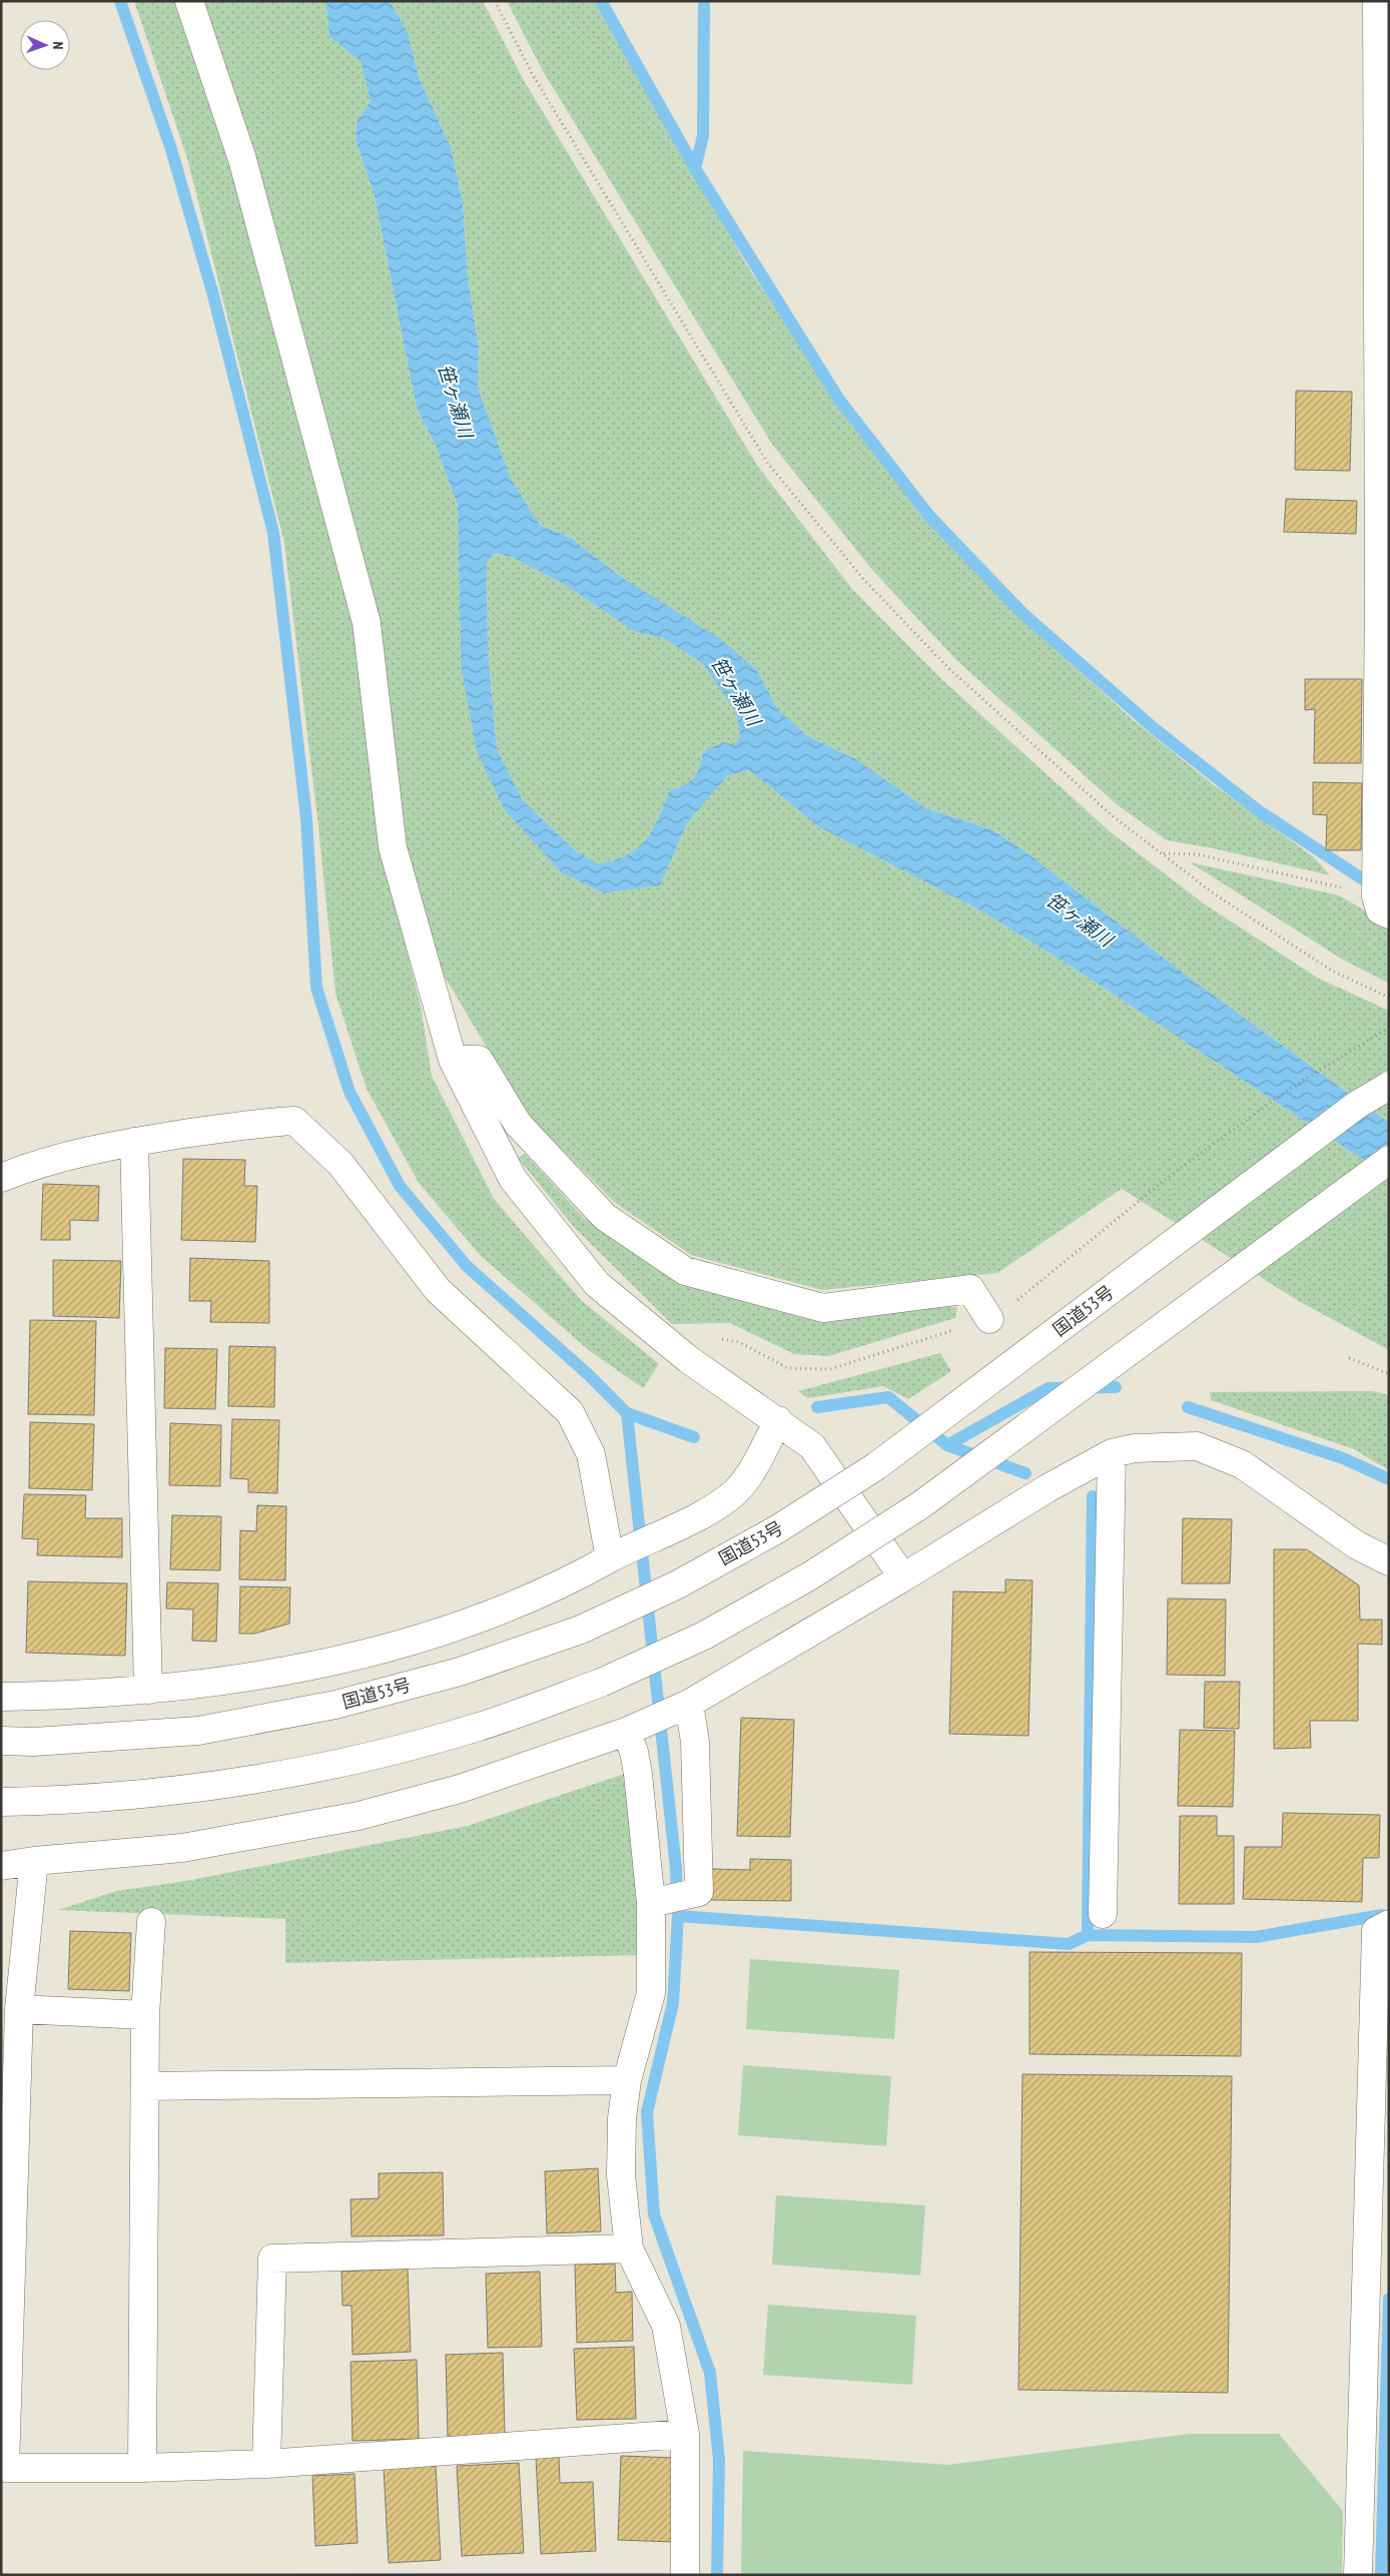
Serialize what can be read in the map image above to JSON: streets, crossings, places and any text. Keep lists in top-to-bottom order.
{
  "streets": {
    "main road": ["国道53号"]
  },
  "water": ["笹ヶ瀬川"],
  "north": "right"
}
